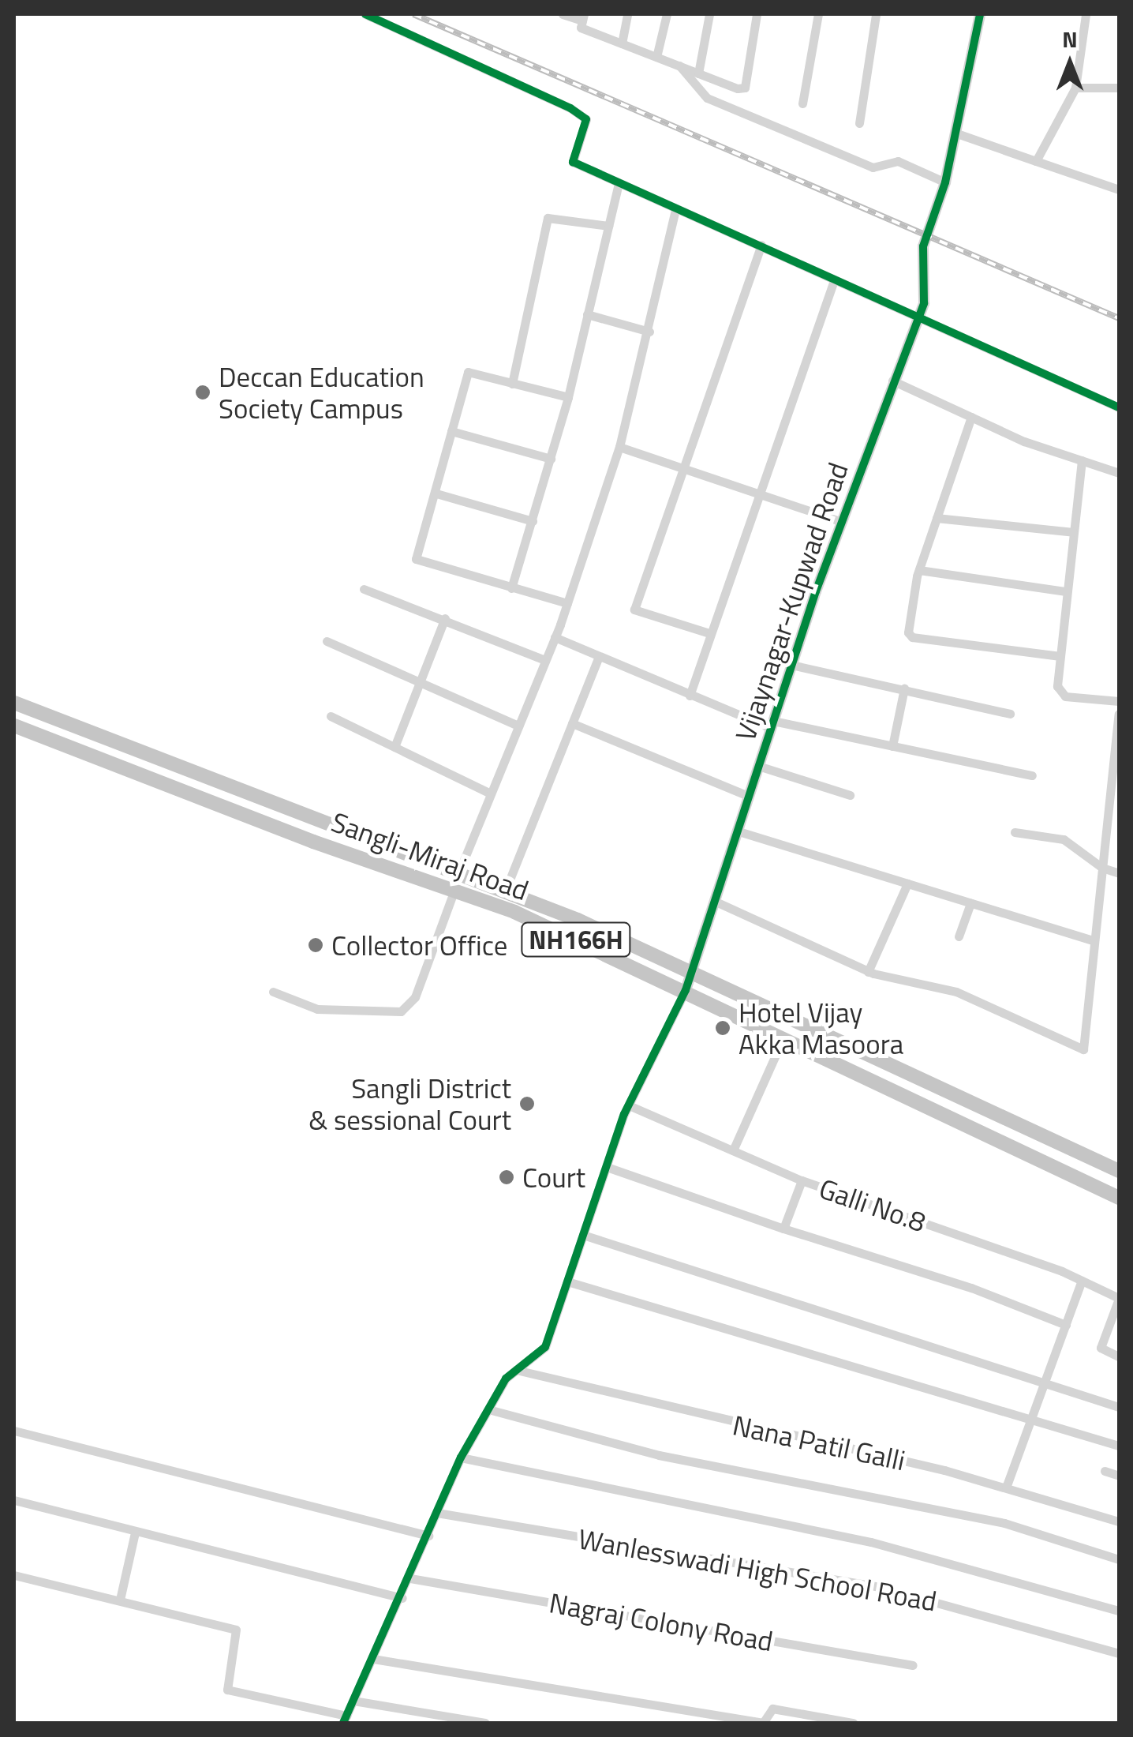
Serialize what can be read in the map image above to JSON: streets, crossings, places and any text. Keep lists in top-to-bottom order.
{
  "streets": {
    "highway": ["Sangli-Miraj Road", "NH166H"],
    "street": [
      "Vijaynagar-Kupwad Road",
      "Galli No.8",
      "Nana Patil Galli",
      "Wanlesswadi High School Road",
      "Nagraj Colony Road"
    ]
  },
  "crossings": [
    ["Vijaynagar-Kupwad Road", "Sangli-Miraj Road"]
  ],
  "places": [
    "Deccan Education Society Campus",
    "Collector Office",
    "Hotel Vijay Akka Masoora",
    "Sangli District & sessional Court",
    "Court"
  ],
  "north": "top"
}
